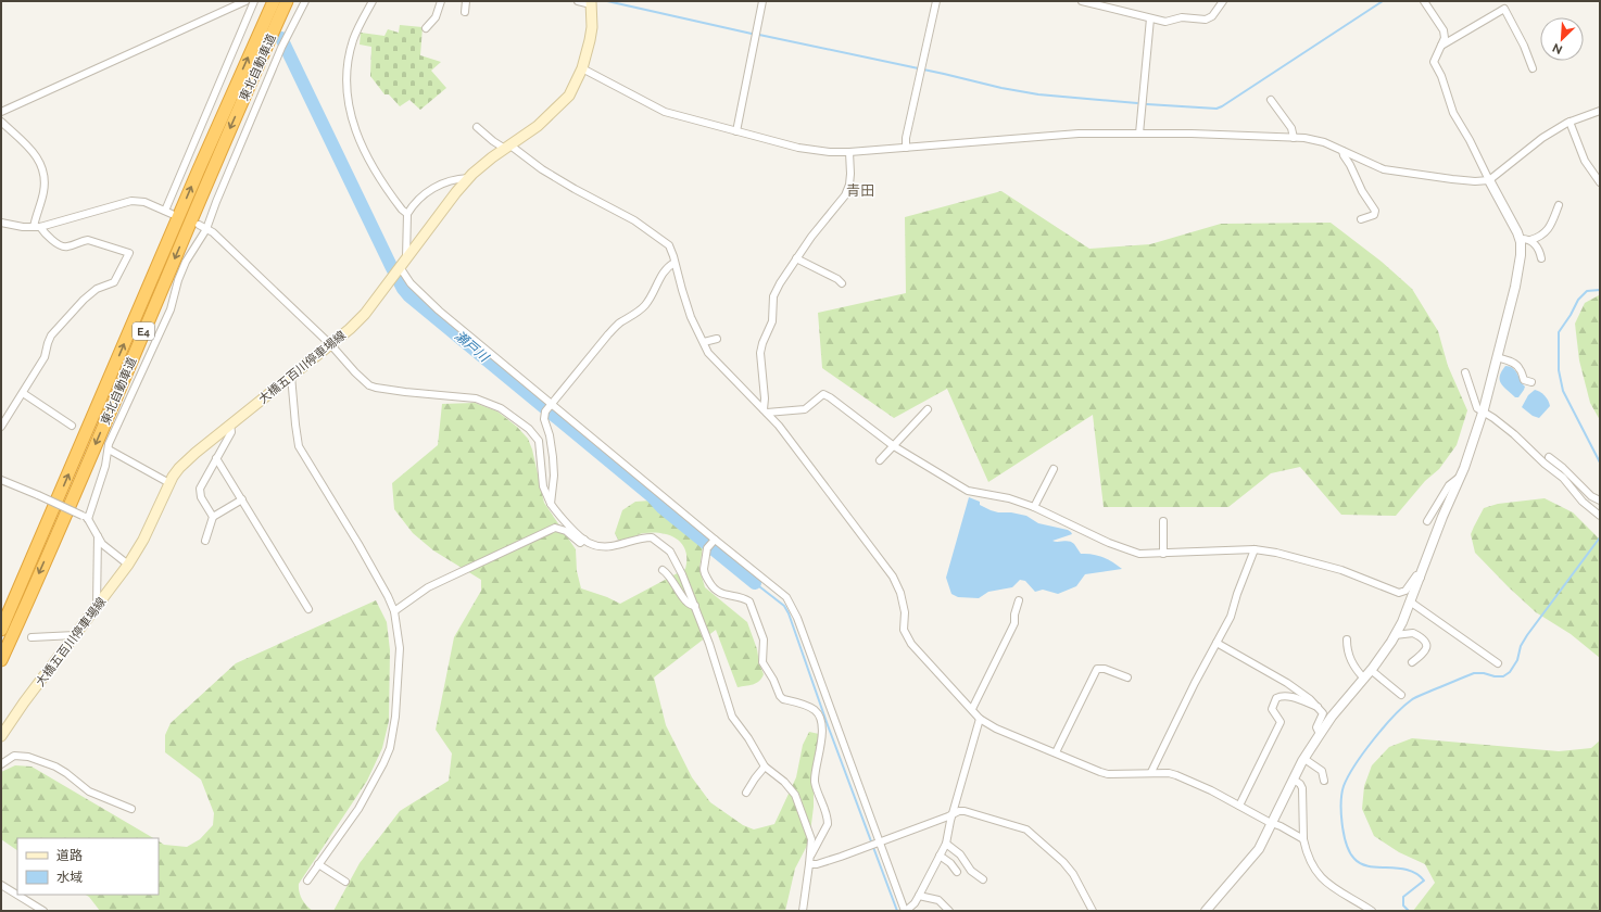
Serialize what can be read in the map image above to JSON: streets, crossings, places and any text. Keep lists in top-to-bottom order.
{
  "streets": {
    "highway": ["東北自動車道", "E4"],
    "main road": ["大橋五百川停車場線"]
  },
  "districts": ["青田"],
  "water": ["瀬戸川"],
  "legend": ["道路", "水域"],
  "north": "bottom left"
}
